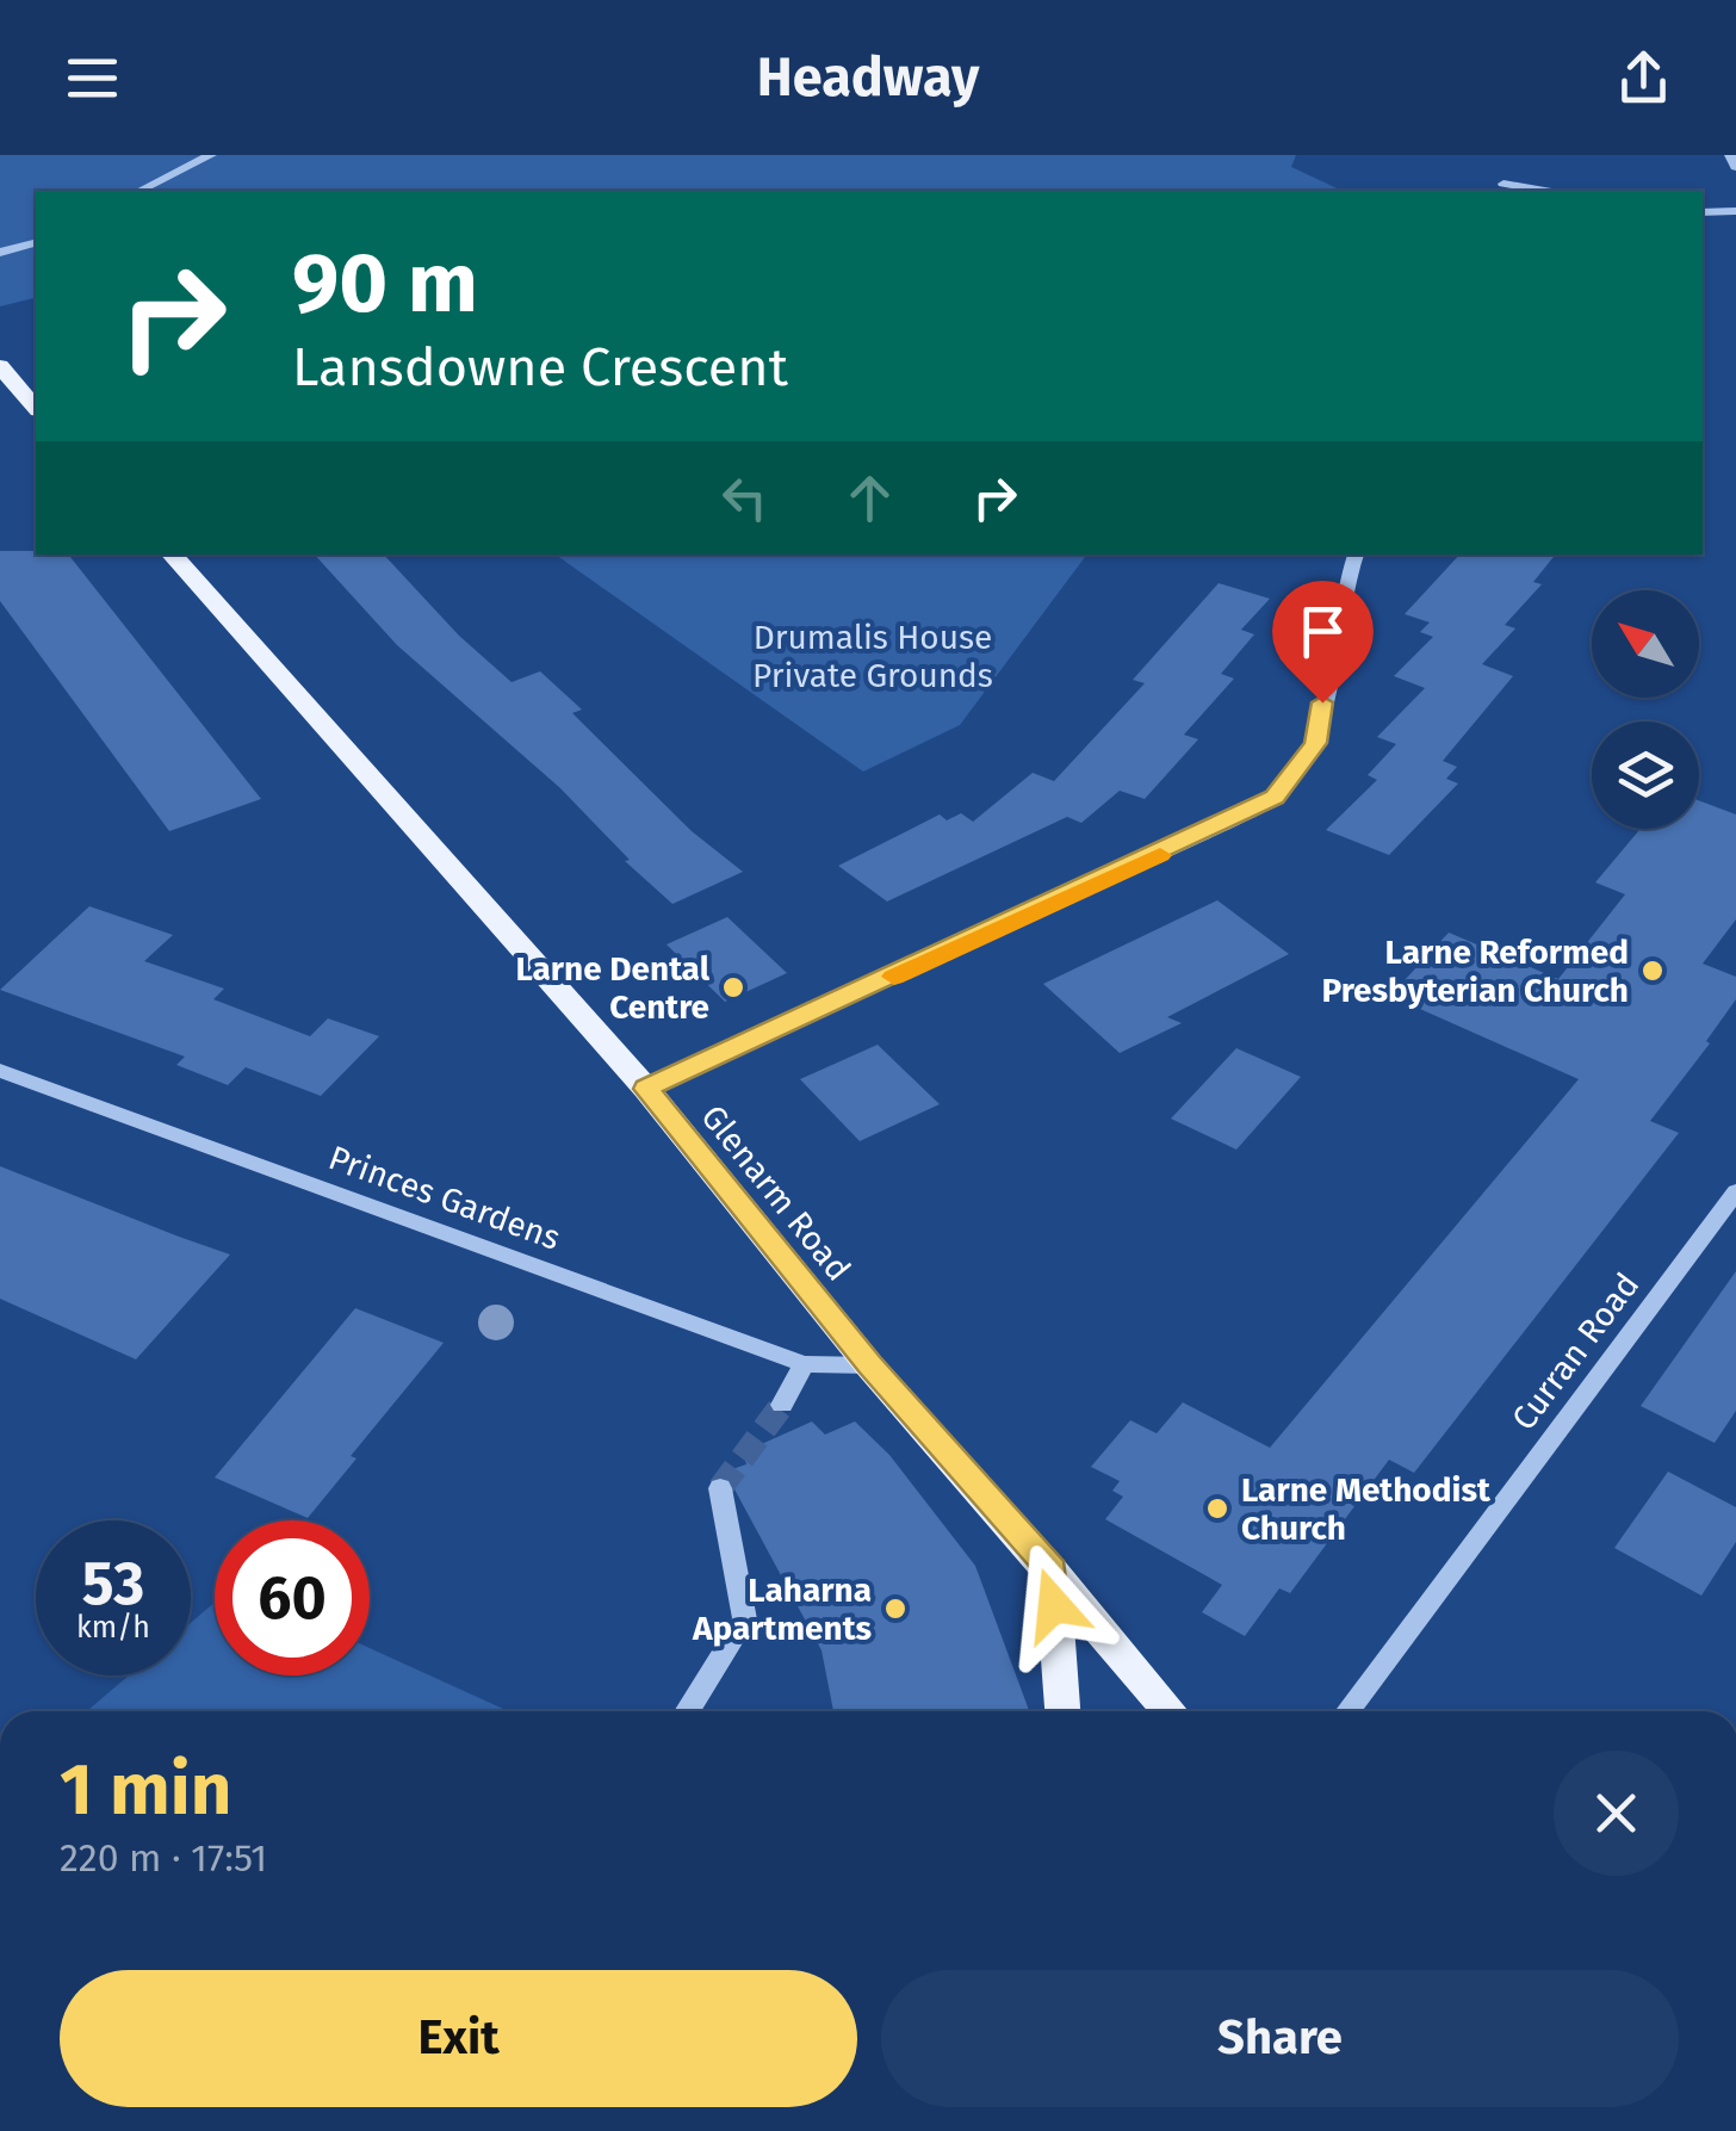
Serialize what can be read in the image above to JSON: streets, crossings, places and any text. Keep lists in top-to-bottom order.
{
  "streets": {
    "main road": ["Glenarm Road"],
    "street": ["Princes Gardens", "Curran Road"]
  },
  "crossings": [
    ["Glenarm Road", "Princes Gardens"]
  ],
  "parks": ["Drumalis House Private Grounds"],
  "places": [
    "Larne Reformed Presbyterian Church",
    "Larne Dental Centre",
    "Larne Methodist Church",
    "Laharna Apartments"
  ],
  "north": "top left",
  "page": {
    "header": "Headway",
    "turn": ["90 m", "Lansdowne Crescent"],
    "speed": "53 km/h",
    "limit": "60",
    "heading": ["1 min", "220 m · 17:51"],
    "buttons": ["Exit", "Share"]
  }
}
